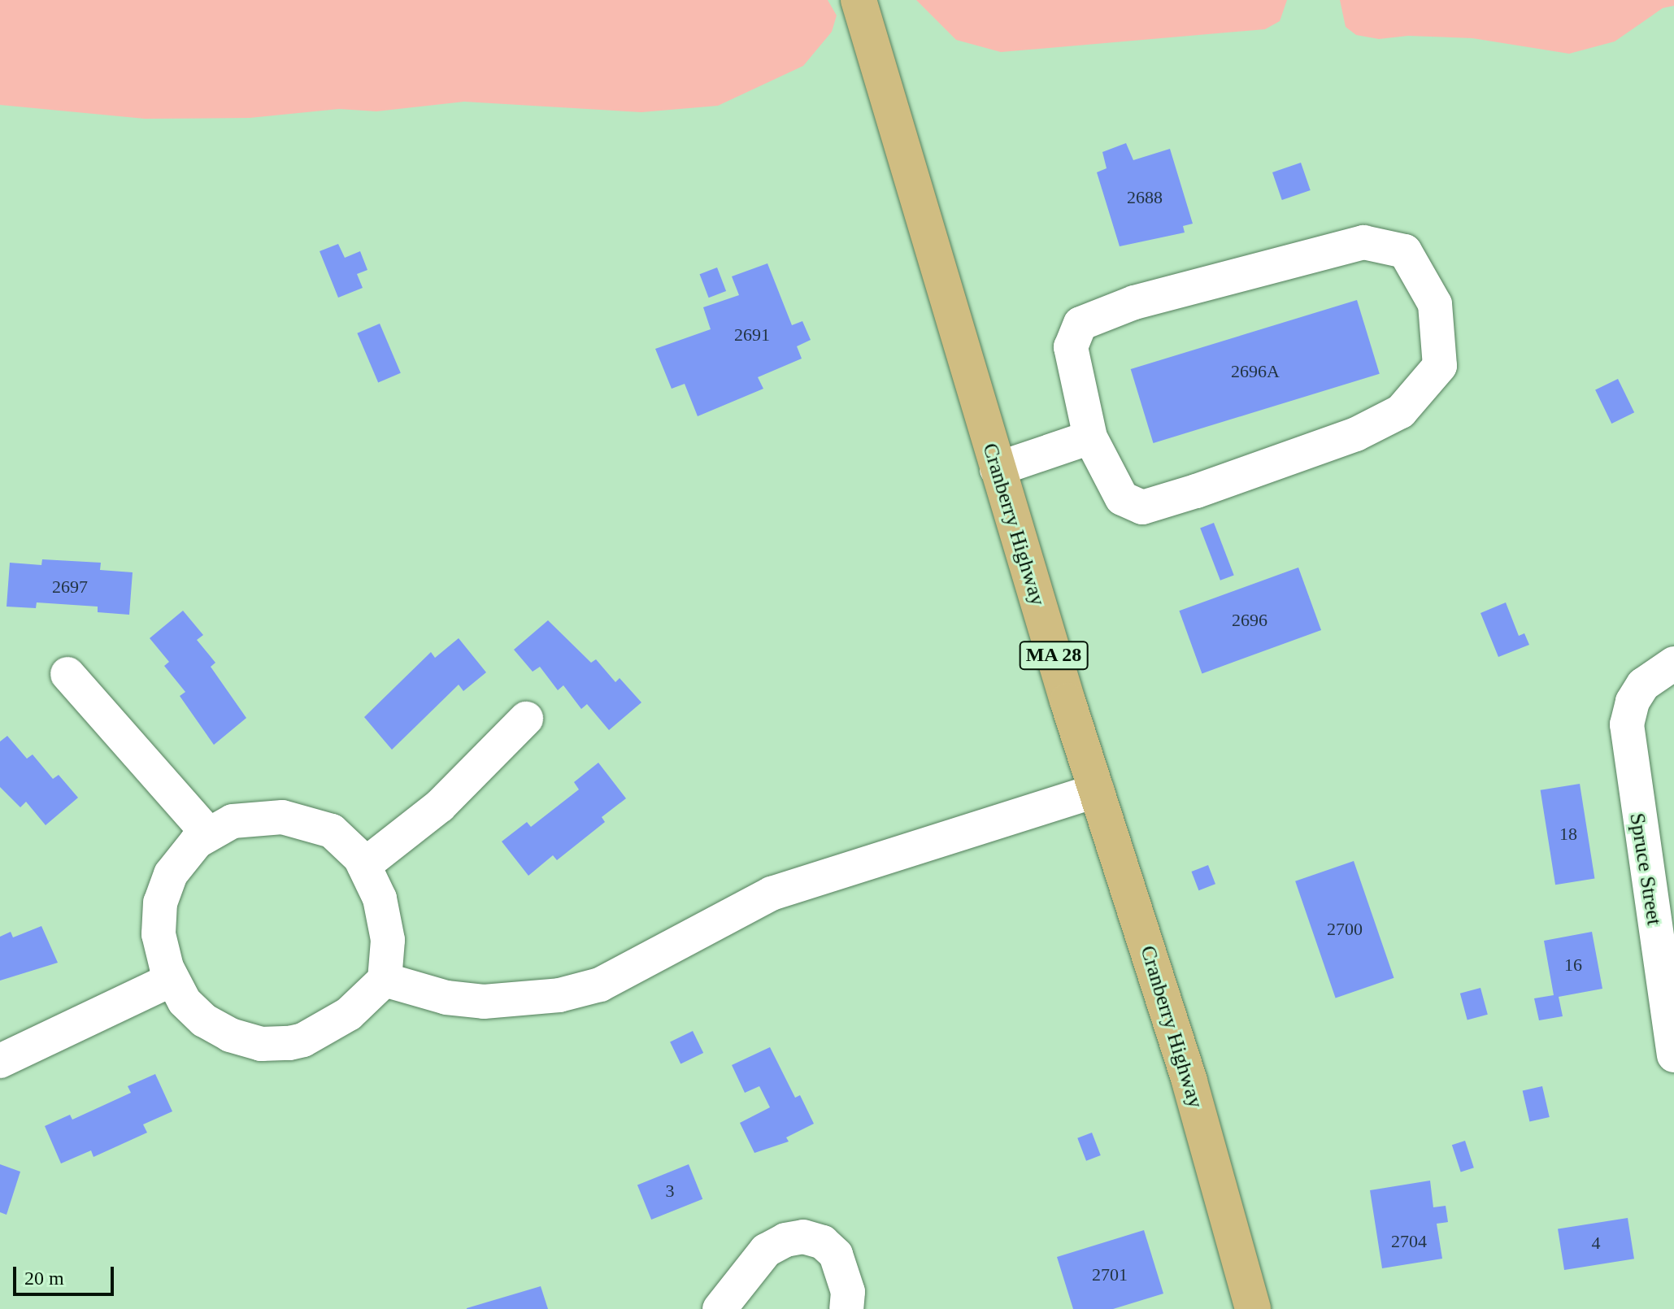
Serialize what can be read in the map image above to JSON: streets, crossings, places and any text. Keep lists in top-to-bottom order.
{
  "streets": {
    "main road": ["Cranberry Highway", "MA 28"],
    "street": ["Spruce Street"]
  },
  "house_numbers": [
    "2688",
    "2691",
    "2696A",
    "2697",
    "2696",
    "18",
    "2700",
    "16",
    "3",
    "2704",
    "4",
    "2701"
  ],
  "scale_bar": "20 m"
}
